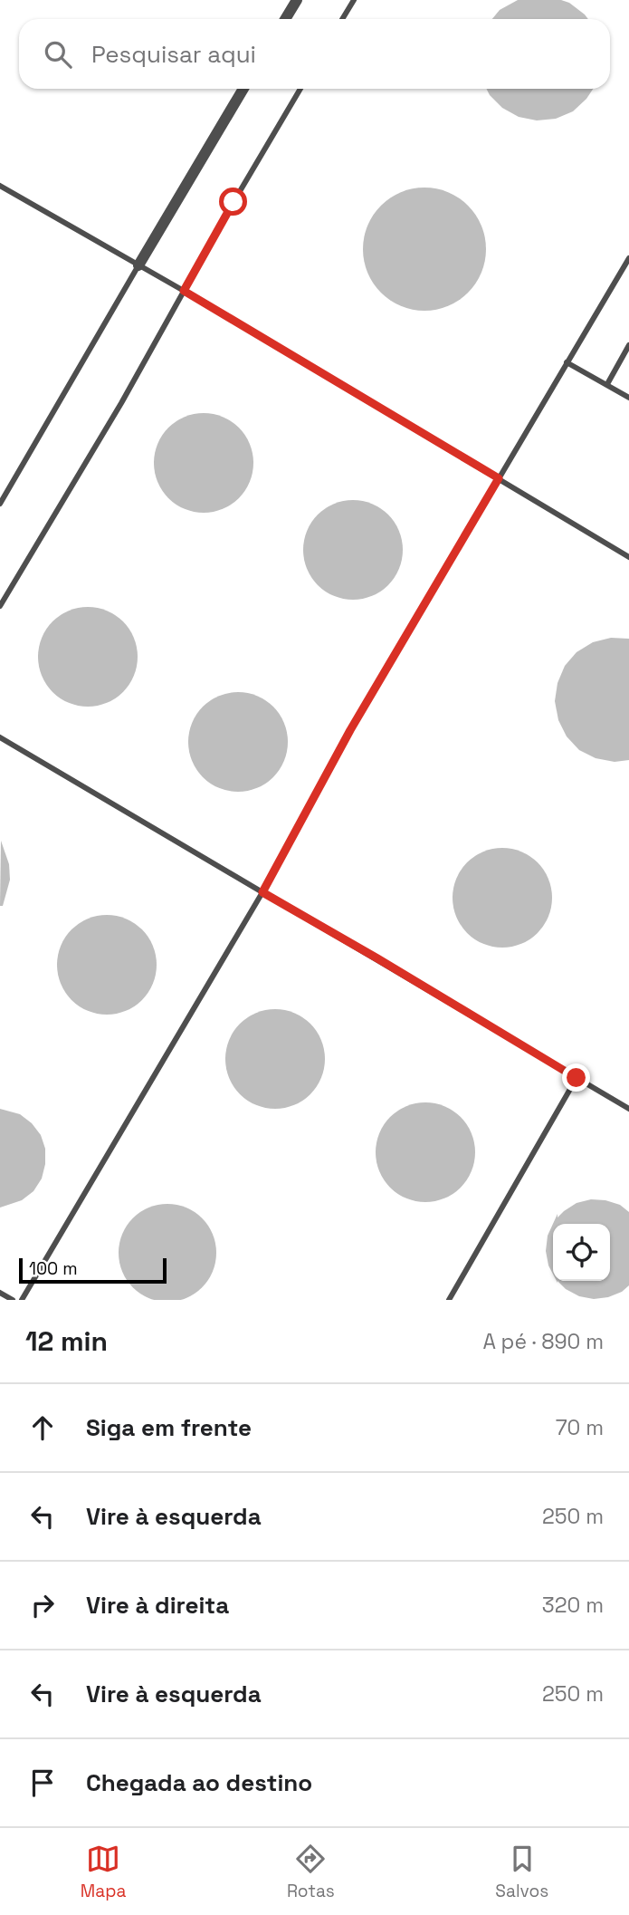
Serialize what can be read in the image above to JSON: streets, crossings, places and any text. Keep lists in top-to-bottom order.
{
  "scale_bar": "100 m",
  "page": {
    "search": "Pesquisar aqui",
    "scale": "100 m",
    "heading": ["12 min", "A pé · 890 m"],
    "list": [
      ["Siga em frente", "70 m"],
      ["Vire à esquerda", "250 m"],
      ["Vire à direita", "320 m"],
      ["Vire à esquerda", "250 m"],
      "Chegada ao destino"
    ],
    "nav": ["Mapa", "Rotas", "Salvos"]
  }
}
